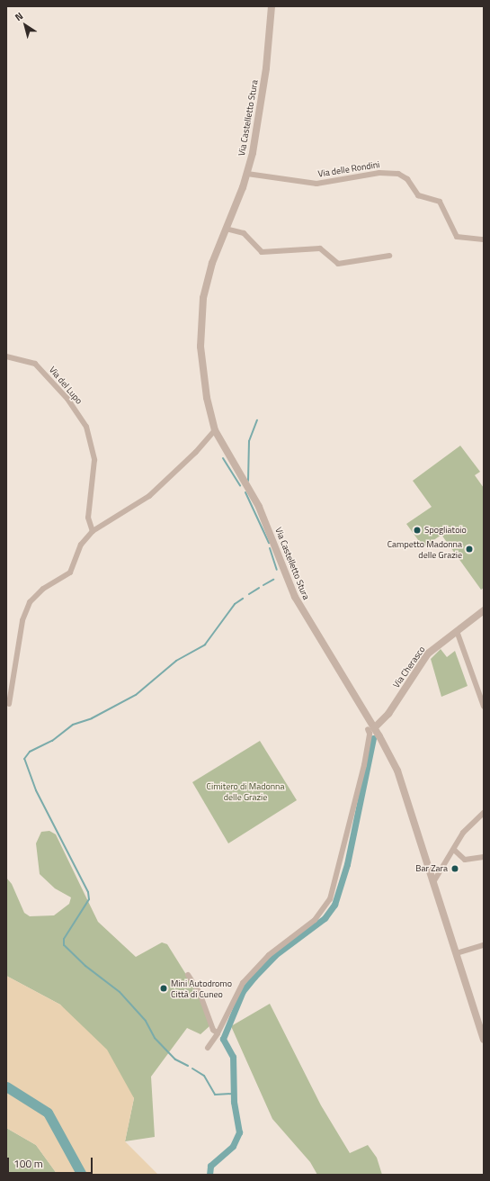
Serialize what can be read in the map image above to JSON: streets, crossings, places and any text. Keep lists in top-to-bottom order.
{
  "streets": {
    "street": [
      "Via Castelletto Stura",
      "Via delle Rondini",
      "Via del Lupo",
      "Via Cherasco"
    ]
  },
  "crossings": [
    ["Via Castelletto Stura", "Via delle Rondini"],
    ["Via Castelletto Stura", "Via Cherasco"]
  ],
  "parks": ["Cimitero di Madonna delle Grazie"],
  "places": [
    "Spogliatoio",
    "Campetto Madonna delle Grazie",
    "Bar Zara",
    "Mini Autodromo Città di Cuneo"
  ],
  "scale_bar": "100 m",
  "north": "top left"
}
